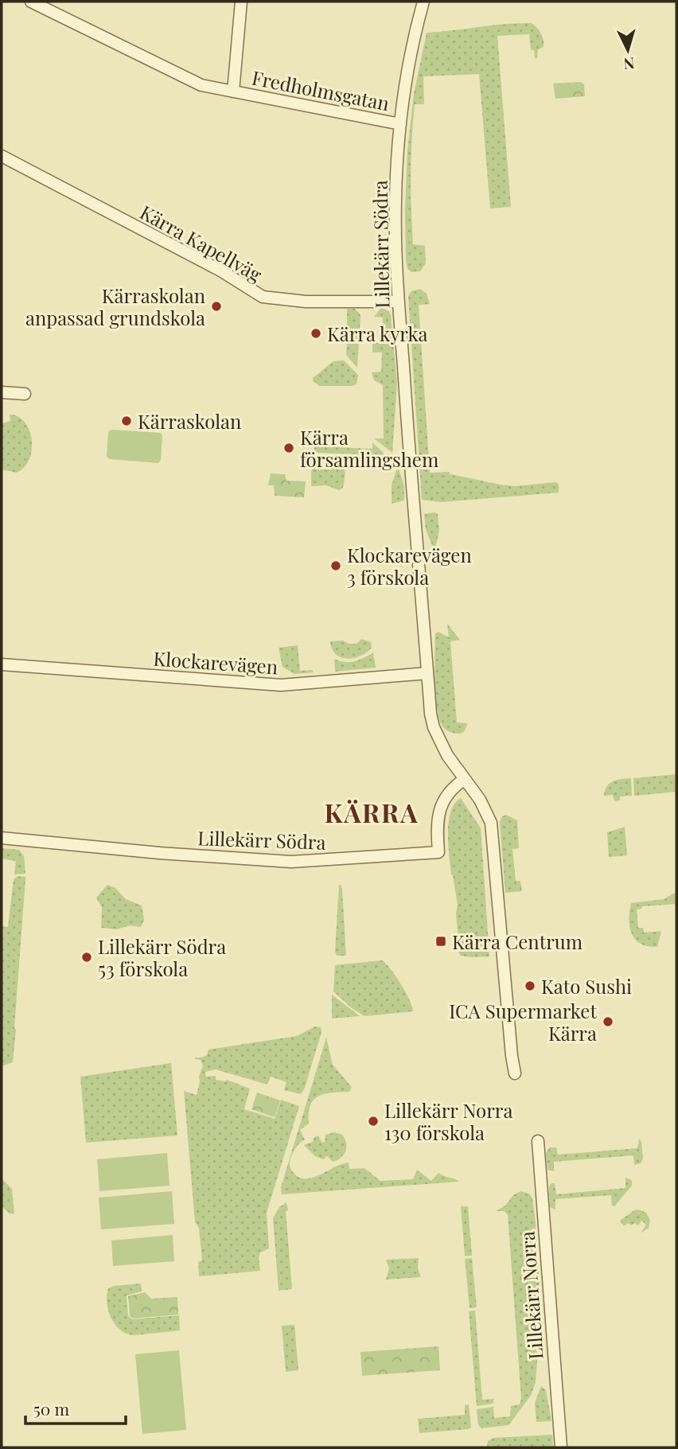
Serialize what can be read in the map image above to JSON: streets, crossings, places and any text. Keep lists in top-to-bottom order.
{
  "streets": {
    "street": [
      "Fredholmsgatan",
      "Kärra Kapellväg",
      "Lillekärr Södra",
      "Klockarevägen",
      "Lillekärr Norra"
    ]
  },
  "crossings": [
    ["Fredholmsgatan", "Lillekärr Södra"],
    ["Kärra Kapellväg", "Lillekärr Södra"],
    ["Lillekärr Södra", "Klockarevägen"]
  ],
  "districts": ["KÄRRA"],
  "places": {
    "other": [
      "Kärraskolan anpassad grundskola",
      "Kärra kyrka",
      "Kärraskolan",
      "Kärra församlingshem",
      "Klockarevägen 3 förskola",
      "Lillekärr Södra 53 förskola",
      "Kato Sushi",
      "ICA Supermarket Kärra",
      "Lillekärr Norra 130 förskola"
    ],
    "transit": ["Kärra Centrum"]
  },
  "scale_bar": "50 m",
  "north": "bottom"
}
